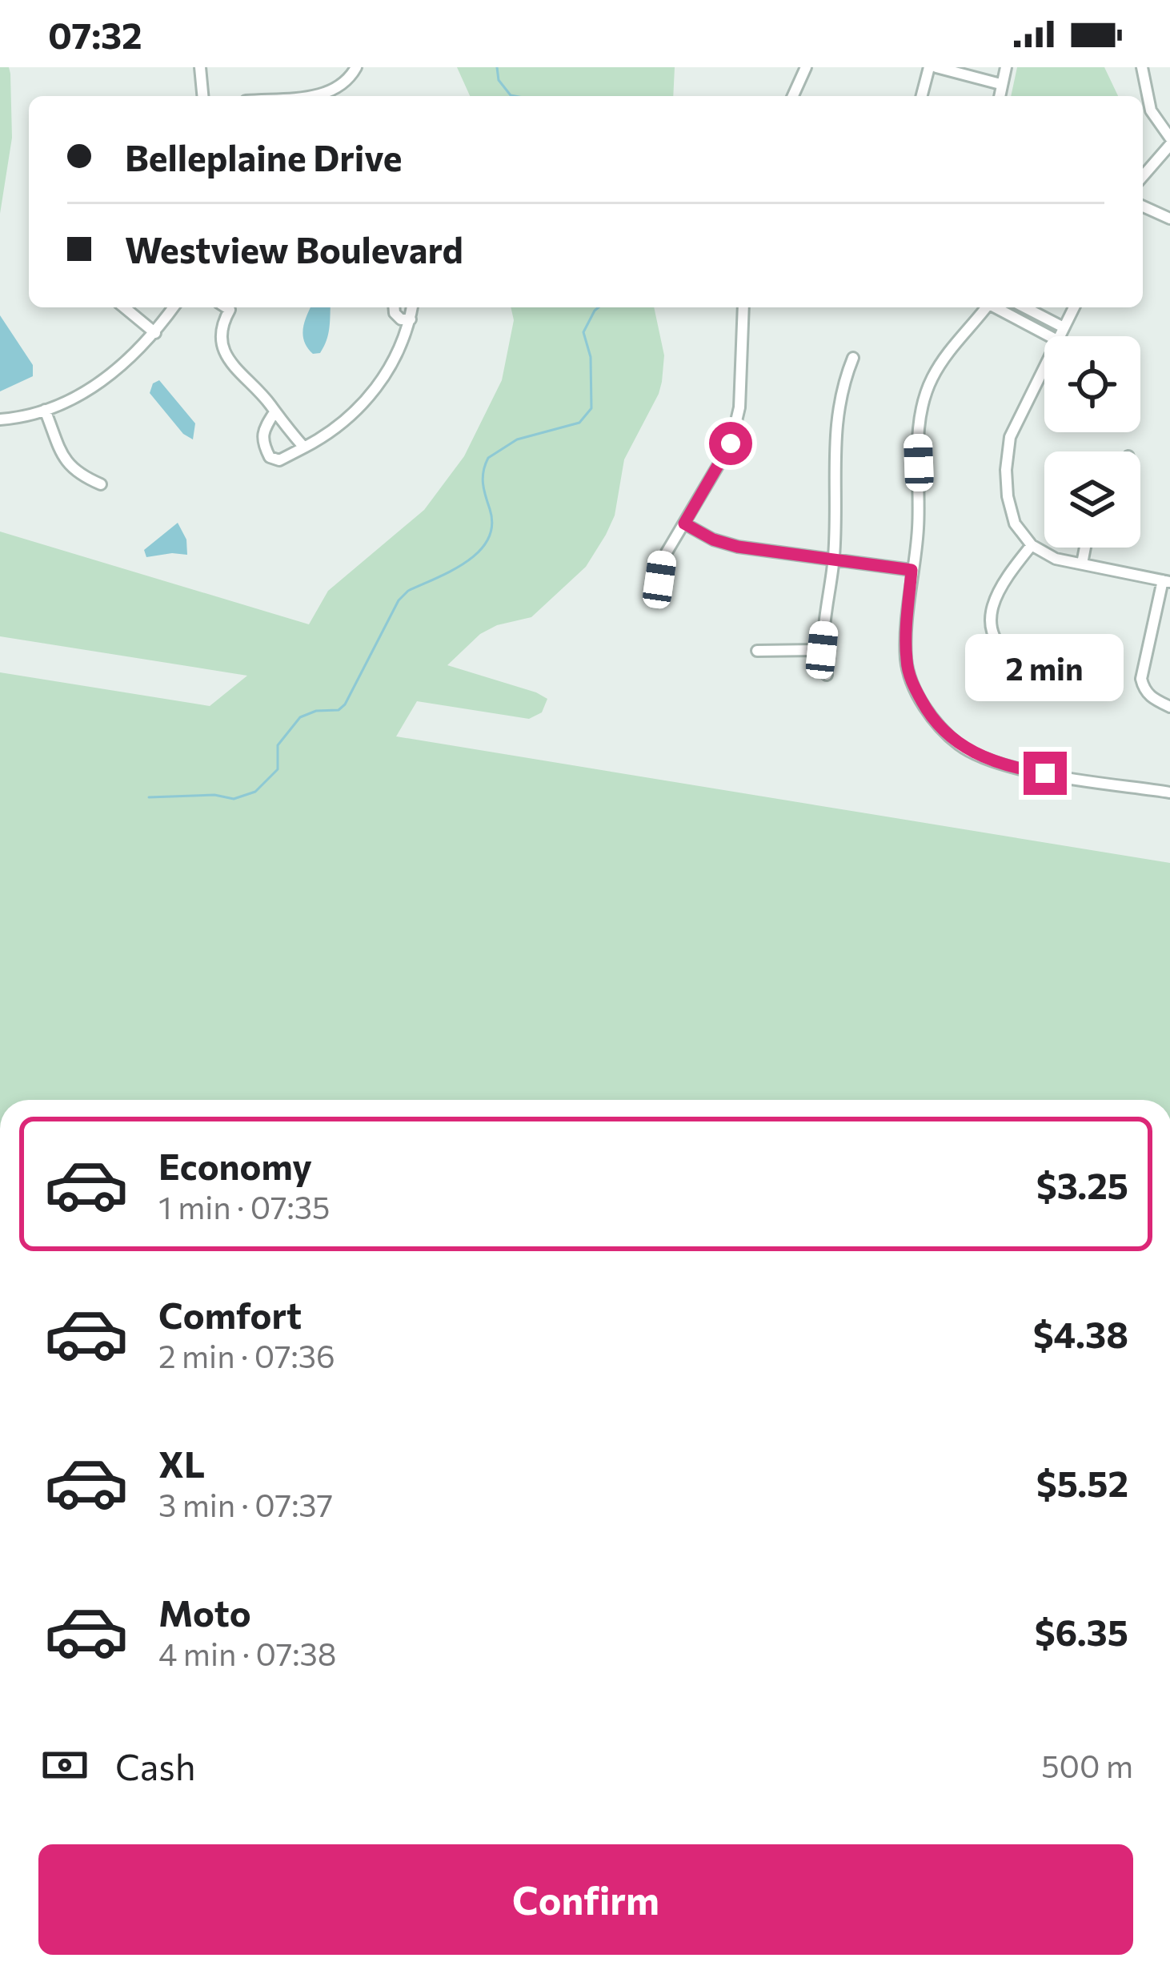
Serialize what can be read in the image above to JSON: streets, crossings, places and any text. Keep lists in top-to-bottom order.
{
  "page": {
    "status": "07:32",
    "banner": ["Belleplaine Drive", "Westview Boulevard"],
    "bubble": "2 min",
    "list": [
      {
        "name": "Economy",
        "note": "1 min · 07:35",
        "value": "$3.25"
      },
      {
        "name": "Comfort",
        "note": "2 min · 07:36",
        "value": "$4.38"
      },
      {
        "name": "XL",
        "note": "3 min · 07:37",
        "value": "$5.52"
      },
      {
        "name": "Moto",
        "note": "4 min · 07:38",
        "value": "$6.35"
      }
    ],
    "pay": ["Cash", "500 m"],
    "buttons": "Confirm"
  }
}
